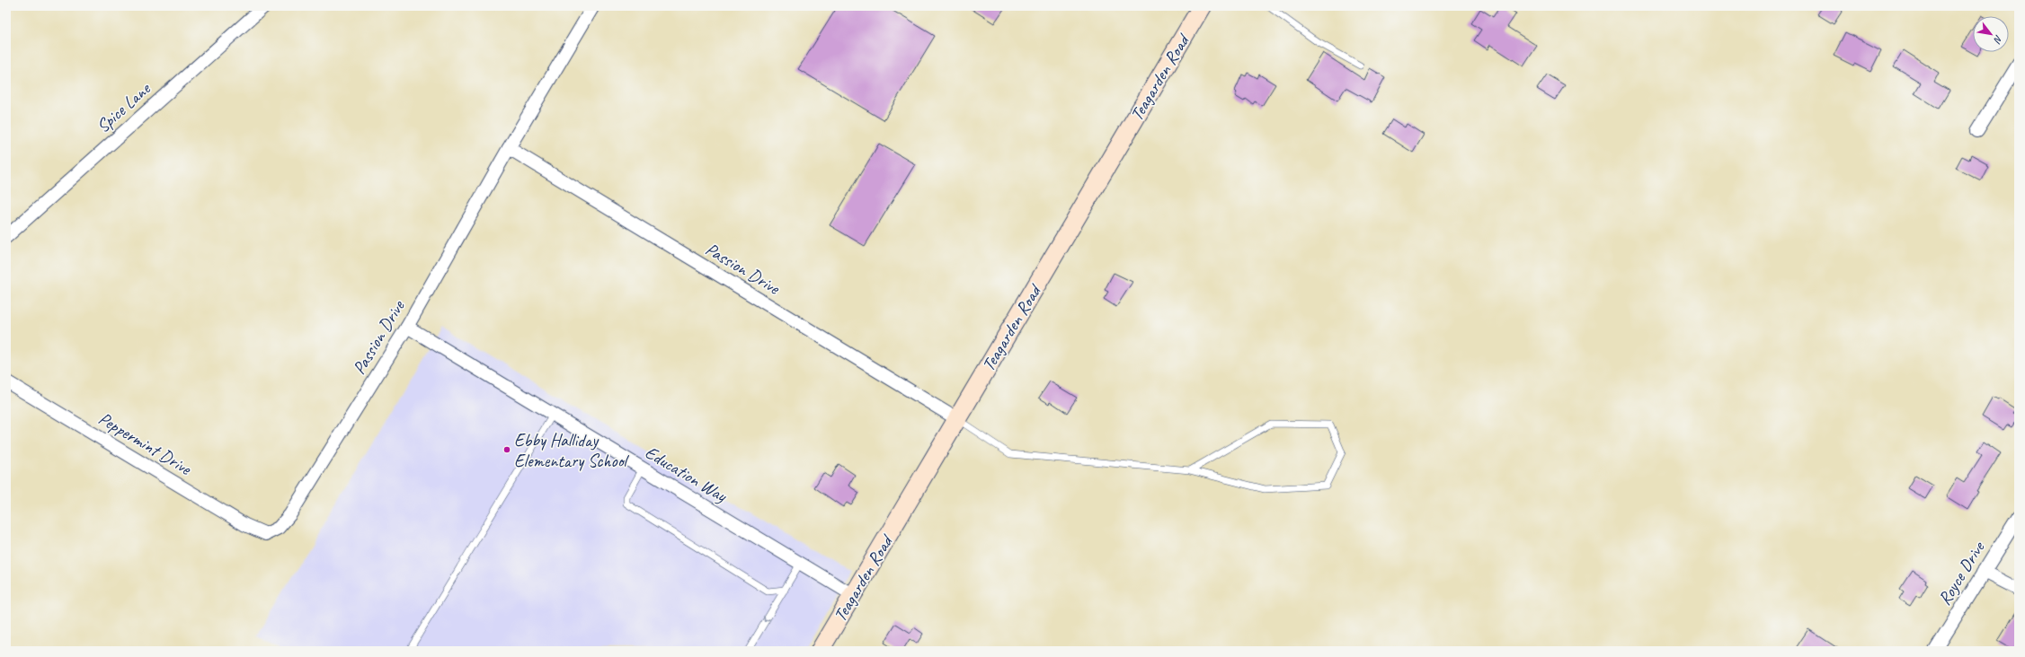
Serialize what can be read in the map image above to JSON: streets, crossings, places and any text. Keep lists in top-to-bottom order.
{
  "streets": {
    "street": [
      "Teagarden Road",
      "Spice Lane",
      "Passion Drive",
      "Peppermint Drive",
      "Education Way",
      "Royce Drive"
    ]
  },
  "crossings": [
    ["Teagarden Road", "Passion Drive"],
    ["Teagarden Road", "Education Way"],
    ["Passion Drive", "Peppermint Drive"],
    ["Passion Drive", "Education Way"]
  ],
  "places": ["Ebby Halliday Elementary School"],
  "north": "bottom right"
}
